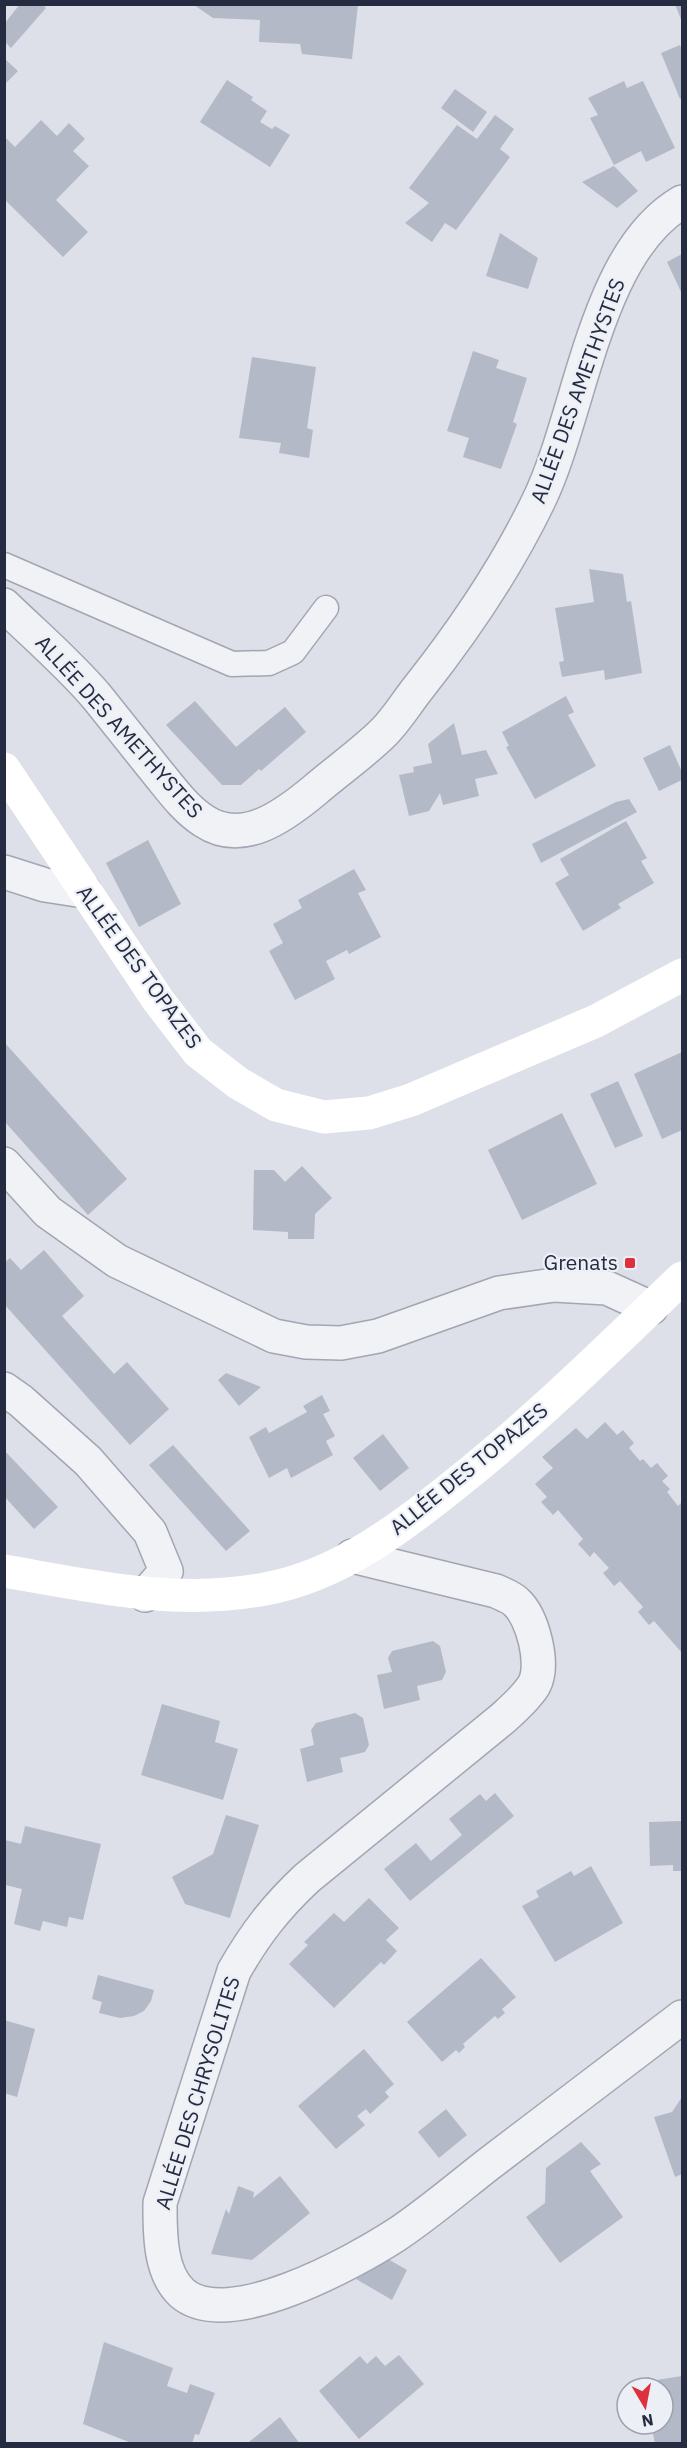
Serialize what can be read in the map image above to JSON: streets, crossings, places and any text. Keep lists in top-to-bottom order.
{
  "streets": {
    "main road": ["ALLÉE DES TOPAZES"],
    "street": ["ALLÉE DES AMETHYSTES", "ALLÉE DES CHRYSOLITES"]
  },
  "crossings": [
    ["ALLÉE DES TOPAZES", "ALLÉE DES CHRYSOLITES"]
  ],
  "places": {
    "transit": ["Grenats"]
  },
  "north": "bottom"
}
